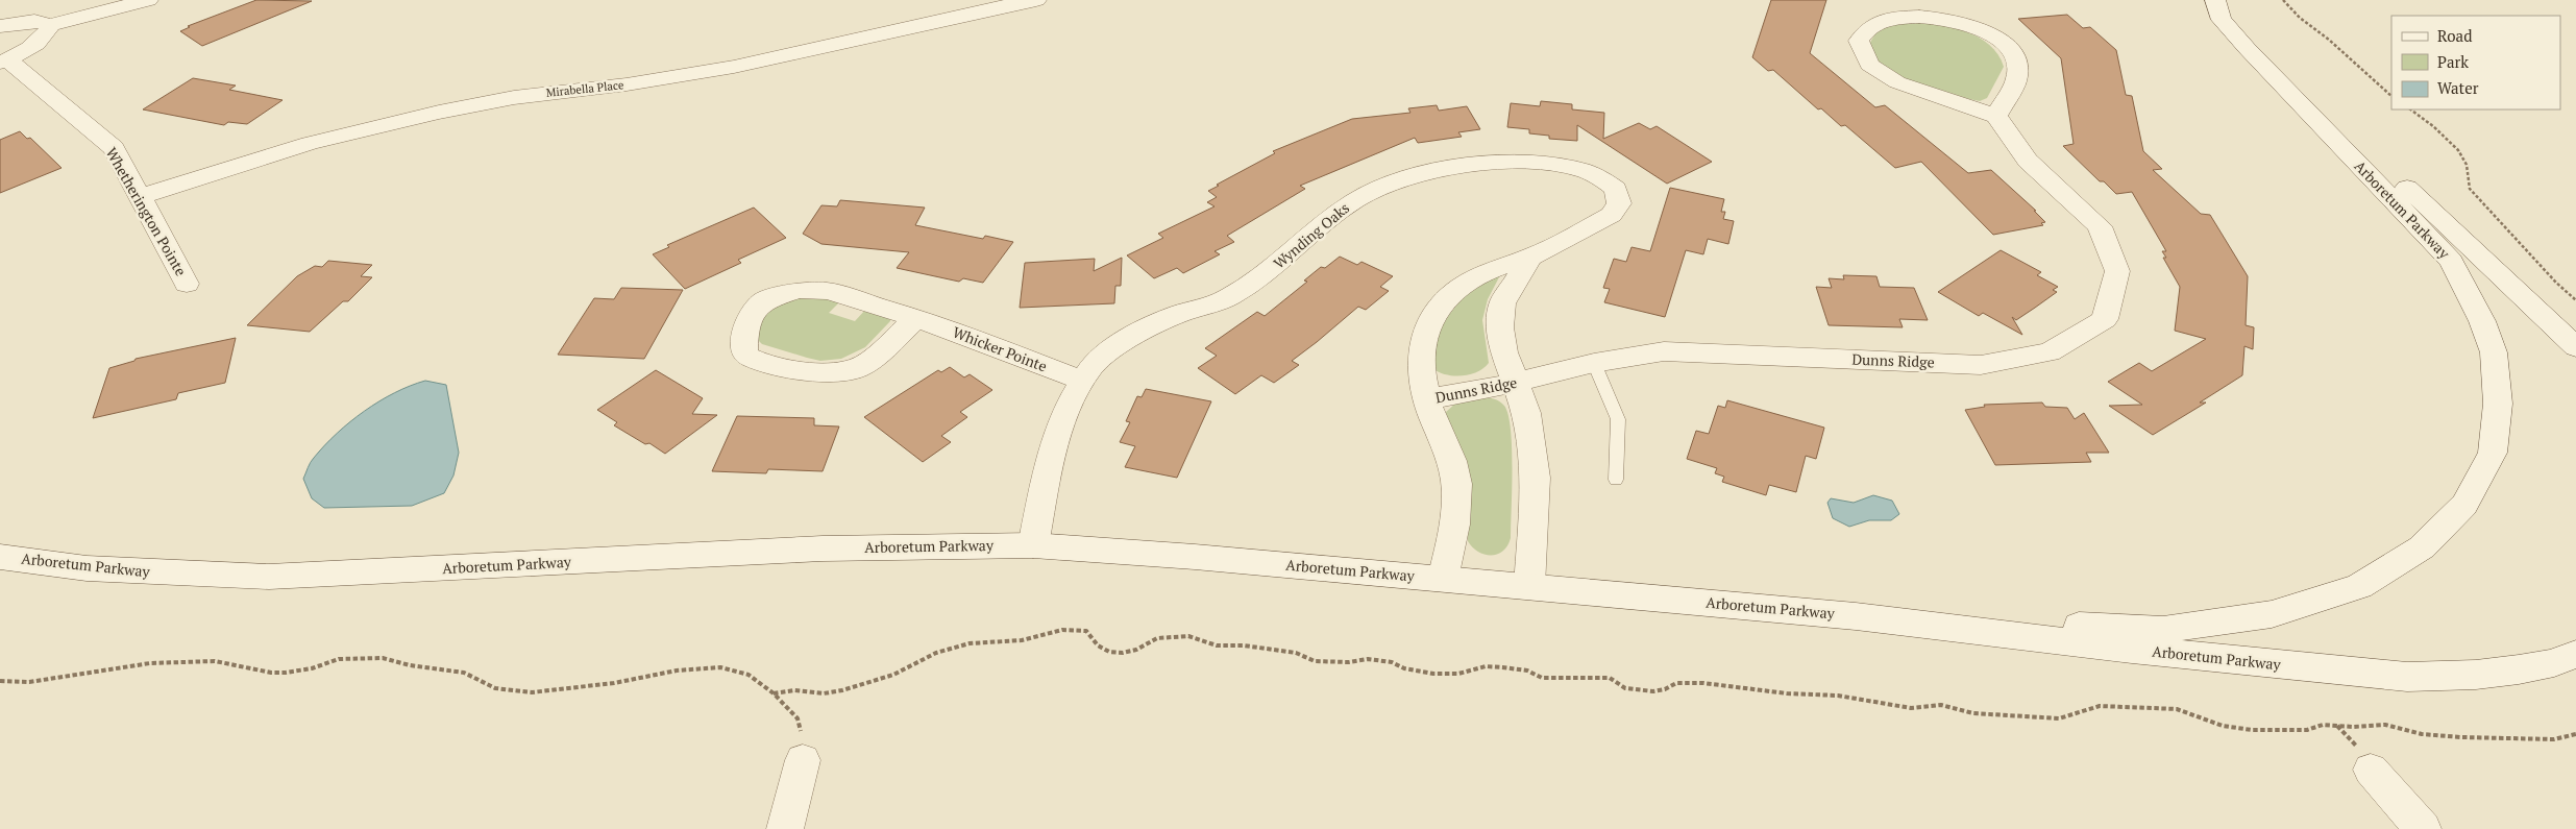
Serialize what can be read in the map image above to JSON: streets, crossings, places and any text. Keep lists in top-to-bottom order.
{
  "streets": {
    "street": [
      "Mirabella Place",
      "Arboretum Parkway",
      "Whetherington Pointe",
      "Wynding Oaks",
      "Whicker Pointe",
      "Dunns Ridge"
    ]
  },
  "crossings": [
    ["Mirabella Place", "Whetherington Pointe"],
    ["Arboretum Parkway", "Wynding Oaks"],
    ["Wynding Oaks", "Whicker Pointe"],
    ["Wynding Oaks", "Dunns Ridge"]
  ],
  "legend": ["Road", "Park", "Water"]
}
